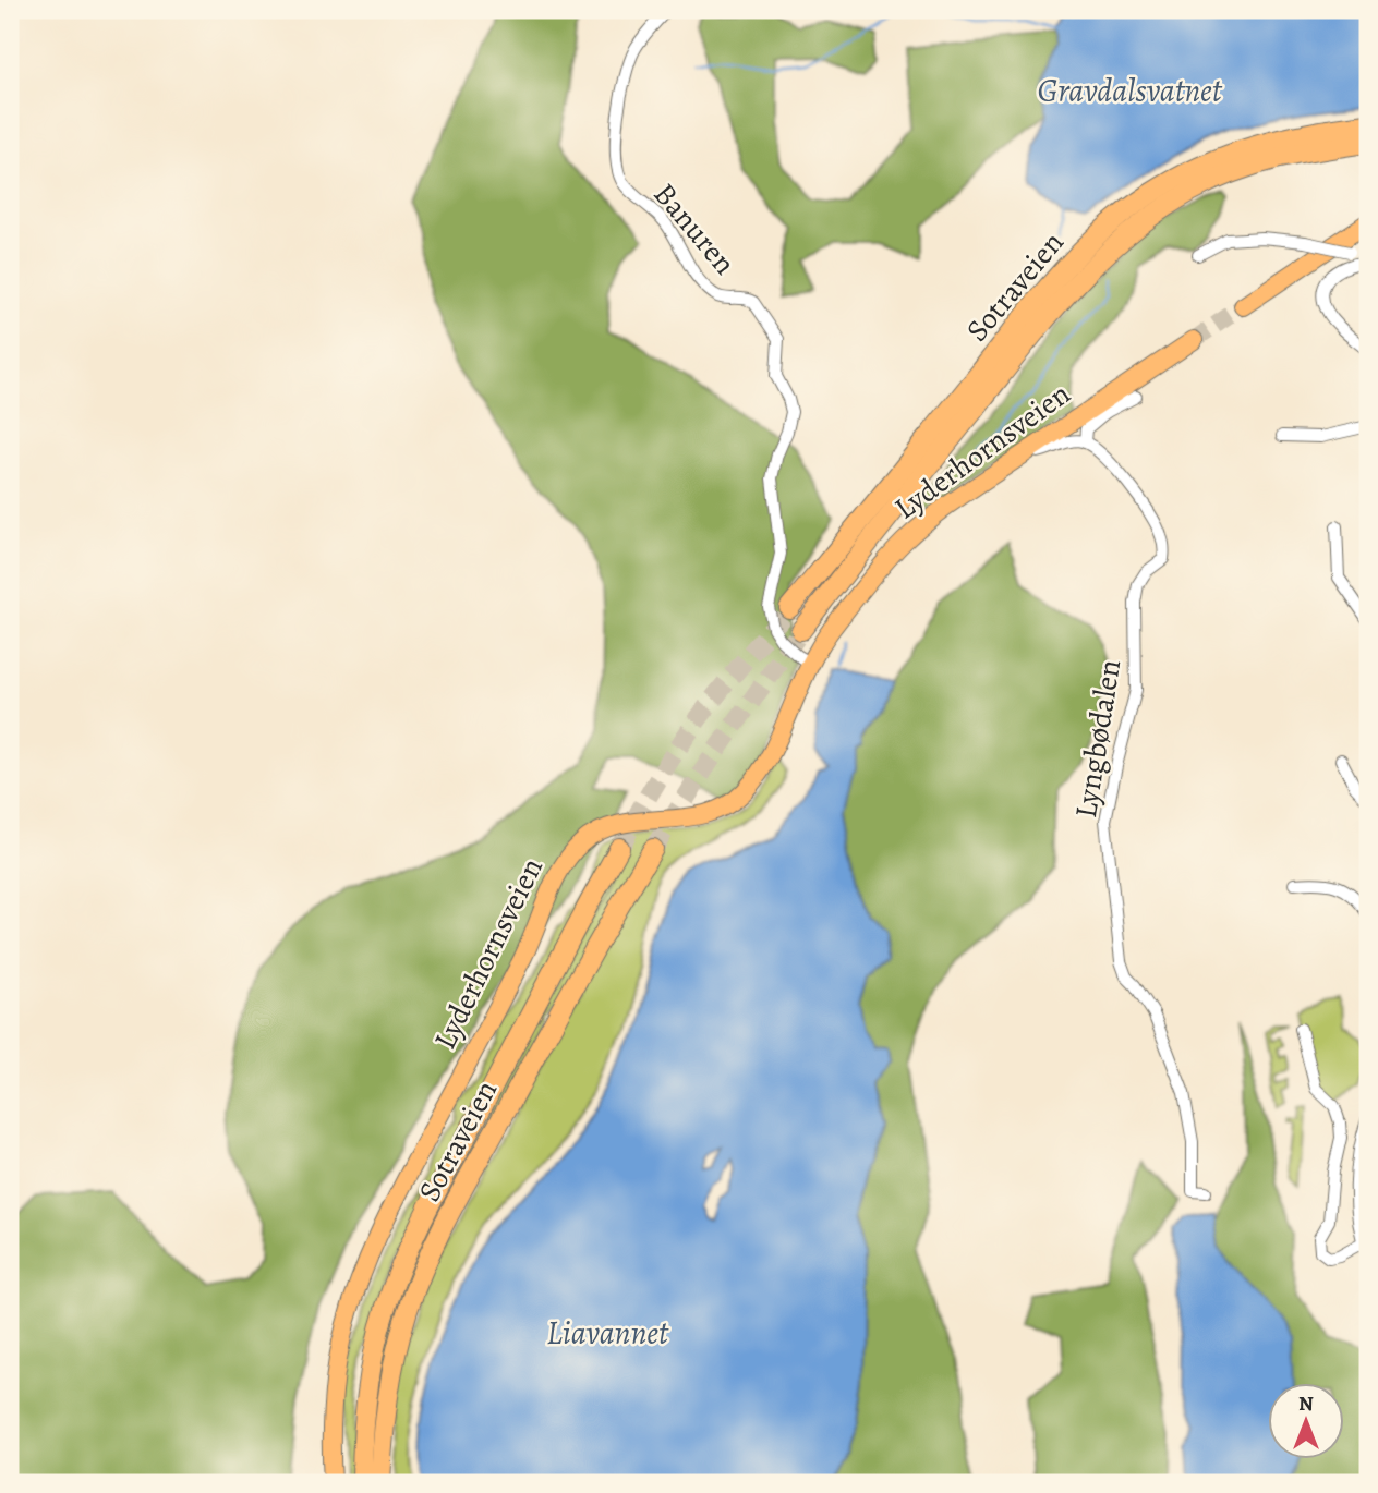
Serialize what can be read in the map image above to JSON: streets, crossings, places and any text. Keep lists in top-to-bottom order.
{
  "streets": {
    "highway": ["Sotraveien"],
    "main road": ["Lyderhornsveien"],
    "street": ["Banuren", "Lyngbødalen"]
  },
  "crossings": [
    ["Banuren", "Lyderhornsveien"]
  ],
  "water": ["Gravdalsvatnet", "Liavannet"],
  "north": "top"
}
